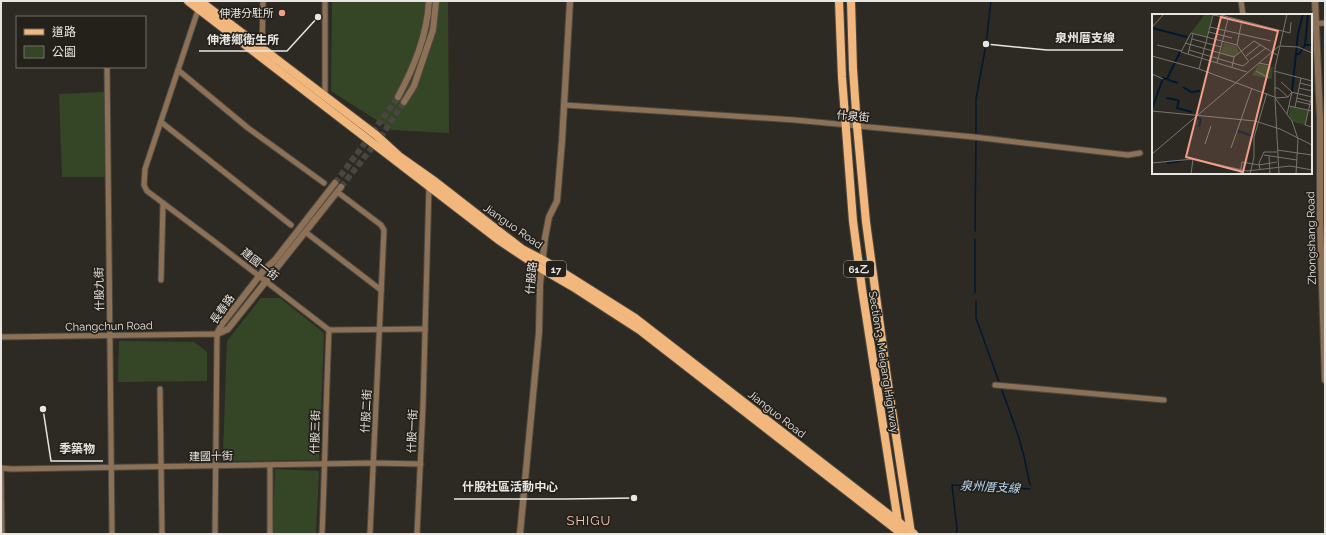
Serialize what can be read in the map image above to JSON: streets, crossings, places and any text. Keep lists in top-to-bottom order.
{
  "streets": {
    "main road": [
      "Jianguo Road",
      "17",
      "61乙",
      "Section 3, Meigang Highway"
    ],
    "street": [
      "什泉街",
      "Zhongshang Road",
      "建國一街",
      "什股路",
      "什股九街",
      "長春路",
      "Changchun Road",
      "什股二街",
      "什股一街",
      "什股三街",
      "建國十街"
    ]
  },
  "crossings": [
    ["什泉街", "什股路"],
    ["什泉街", "Section 3, Meigang Highway"],
    ["Jianguo Road", "建國一街"],
    ["Jianguo Road", "什股路"],
    ["Jianguo Road", "Section 3, Meigang Highway"],
    ["建國一街", "長春路"],
    ["建國一街", "什股三街"],
    ["什股九街", "Changchun Road"],
    ["什股九街", "建國十街"],
    ["長春路", "Changchun Road"],
    ["什股二街", "建國十街"],
    ["什股一街", "建國十街"],
    ["什股三街", "建國十街"]
  ],
  "districts": ["SHIGU"],
  "water": ["泉州厝支線"],
  "places": [
    "伸港分駐所",
    "伸港鄉衛生所",
    "泉州厝支線",
    "季築物",
    "什股社區活動中心"
  ],
  "legend": ["道路", "公園"]
}
